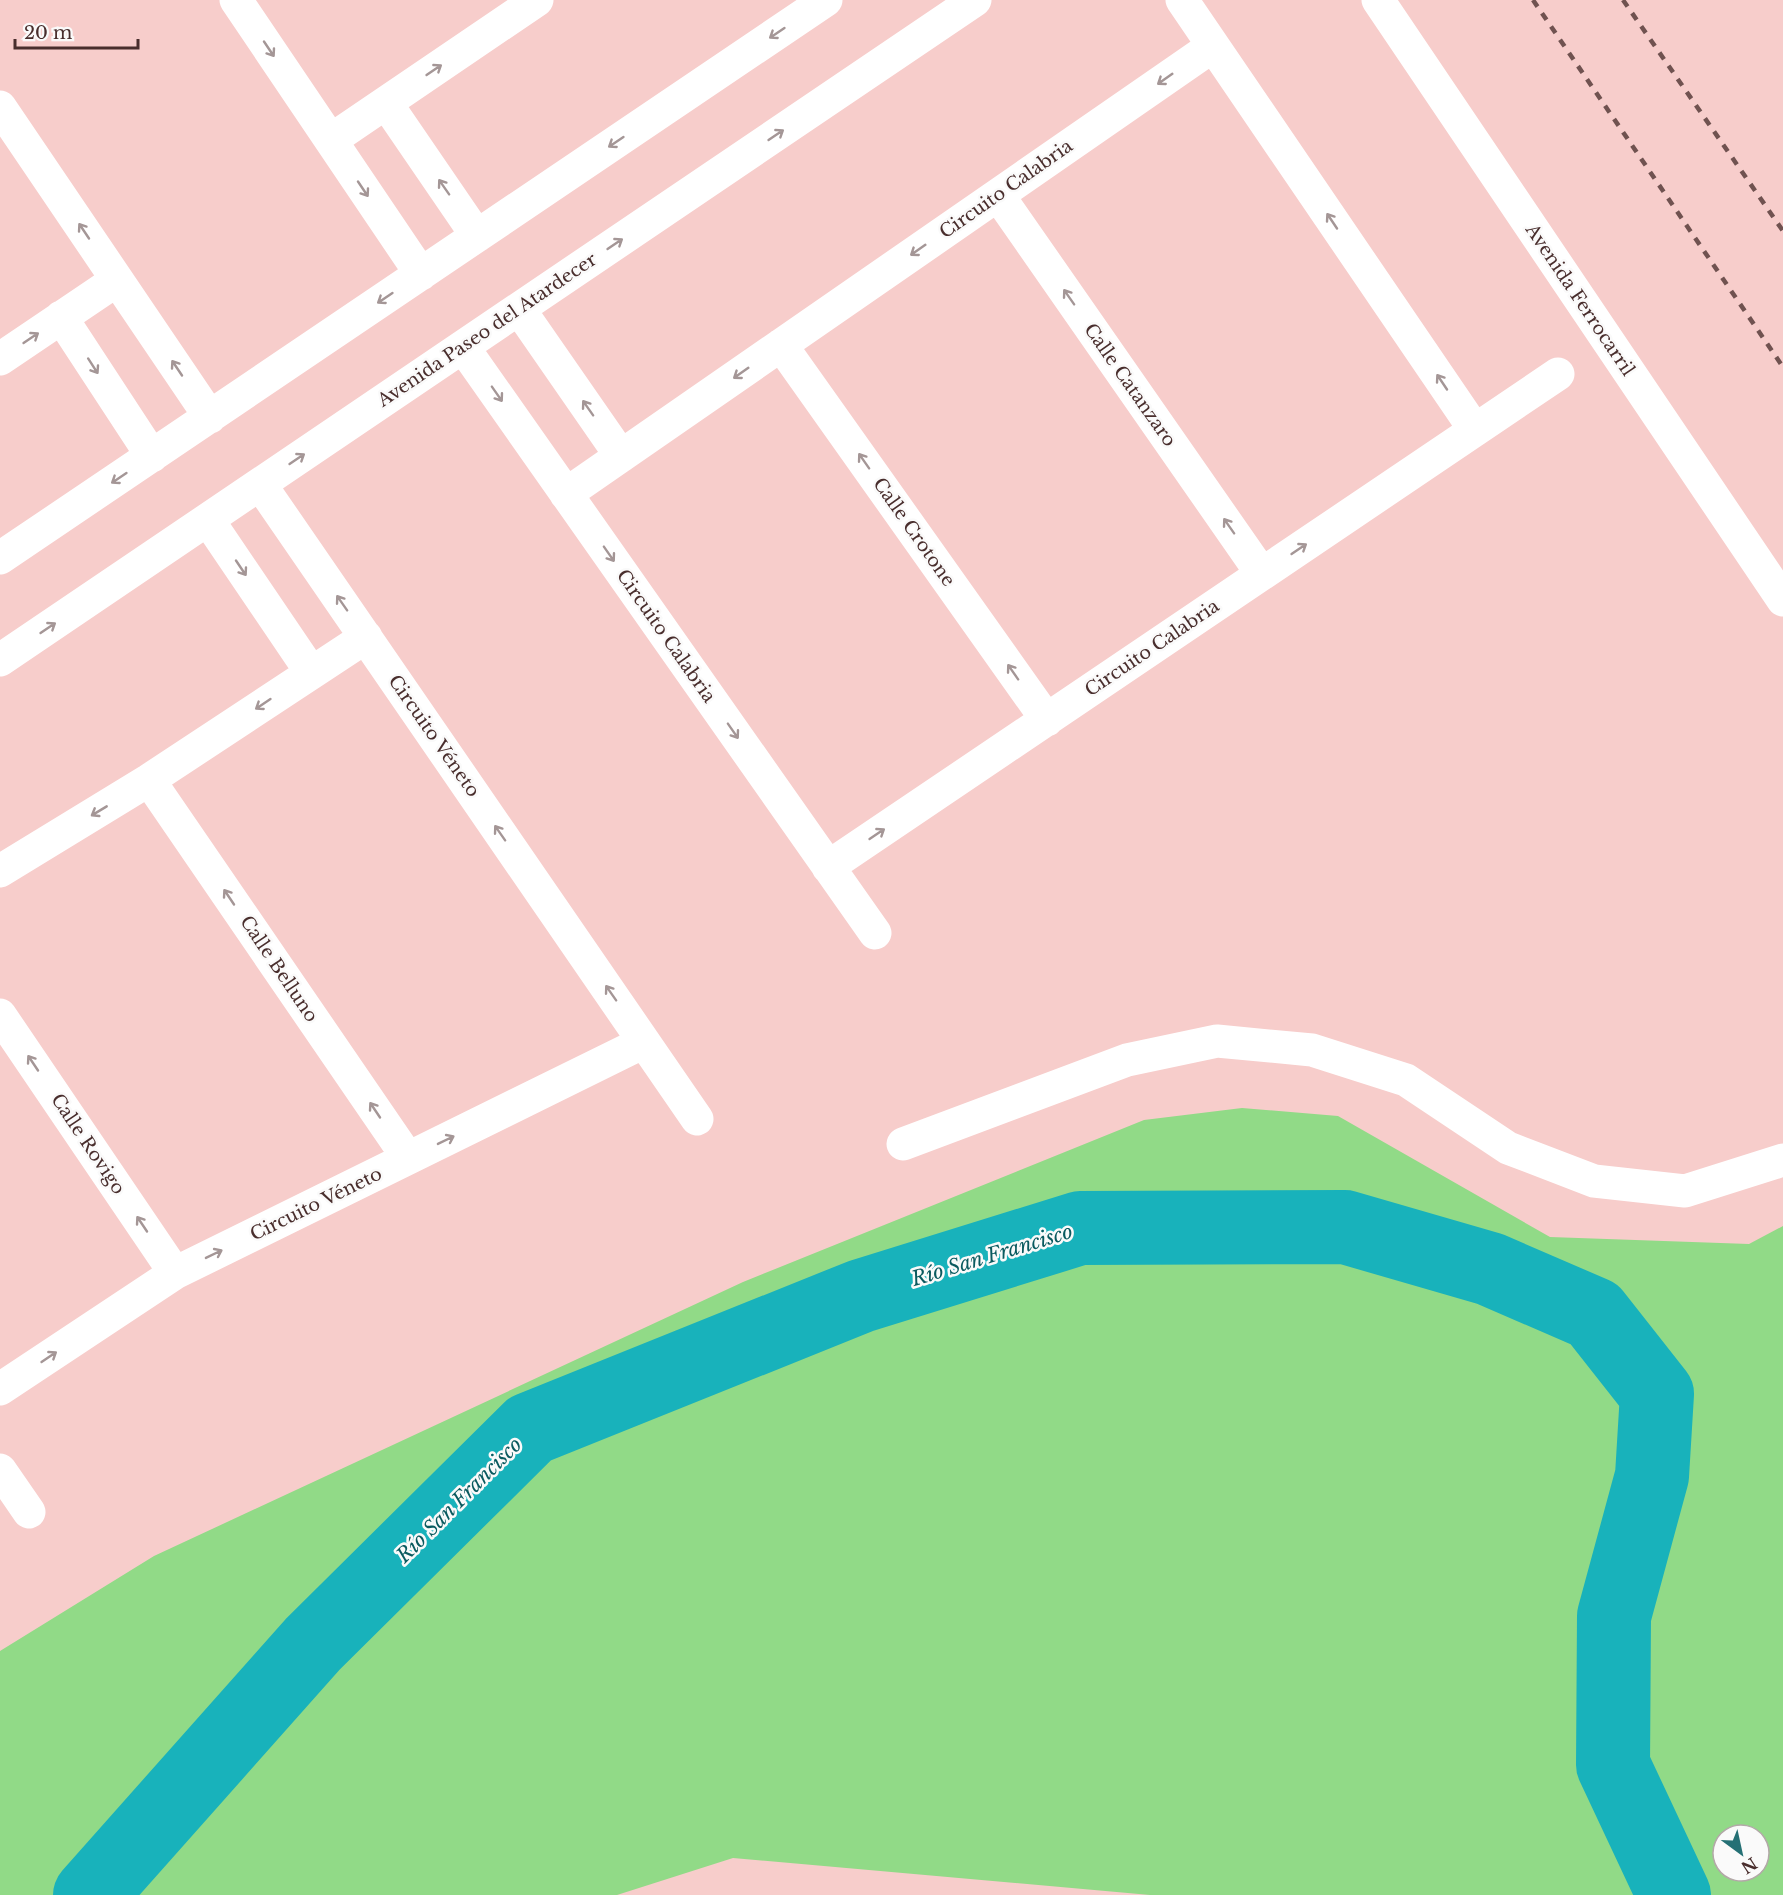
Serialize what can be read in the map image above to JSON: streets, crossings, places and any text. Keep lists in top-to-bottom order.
{
  "streets": {
    "street": [
      "Circuito Calabria",
      "Avenida Ferrocarril",
      "Avenida Paseo del Atardecer",
      "Calle Catanzaro",
      "Calle Crotone",
      "Circuito Véneto",
      "Calle Belluno",
      "Calle Rovigo"
    ]
  },
  "crossings": [
    ["Circuito Calabria", "Avenida Paseo del Atardecer"],
    ["Circuito Calabria", "Calle Catanzaro"],
    ["Circuito Calabria", "Calle Crotone"],
    ["Avenida Paseo del Atardecer", "Circuito Véneto"],
    ["Circuito Véneto", "Calle Belluno"],
    ["Circuito Véneto", "Calle Rovigo"]
  ],
  "one_way": ["Calle Crotone", "Calle Belluno", "Calle Rovigo"],
  "water": ["Río San Francisco"],
  "scale_bar": "20 m",
  "north": "bottom right"
}
